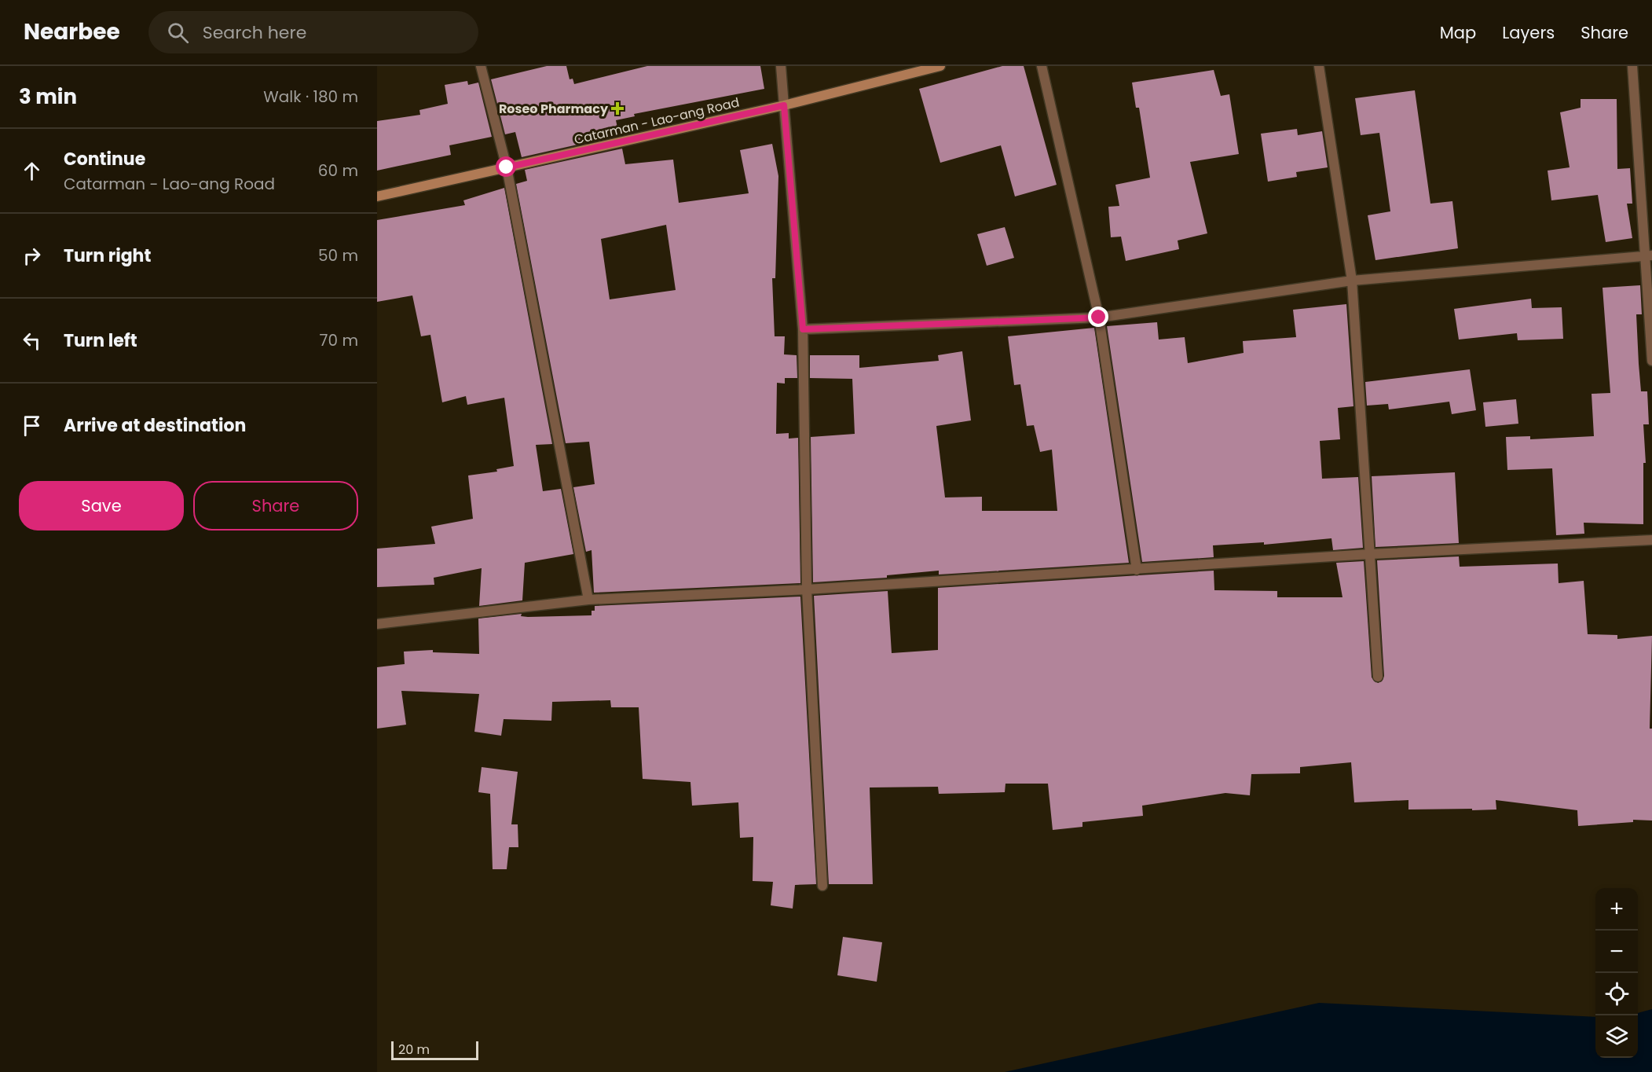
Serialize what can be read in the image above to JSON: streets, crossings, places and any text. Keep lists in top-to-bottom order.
{
  "streets": {
    "main road": ["Catarman - Lao-ang Road"]
  },
  "places": {
    "health": ["Roseo Pharmacy"]
  },
  "scale_bar": "20 m",
  "page": {
    "header": "Nearbee",
    "search": "Search here",
    "nav": ["Map", "Layers", "Share"],
    "heading": ["3 min", "Walk · 180 m"],
    "list": [
      ["Continue", "Catarman - Lao-ang Road", "60 m"],
      ["Turn right", "50 m"],
      ["Turn left", "70 m"],
      "Arrive at destination"
    ],
    "buttons": ["Save", "Share"],
    "map_buttons": ["+", "−"],
    "scale": "20 m"
  }
}
